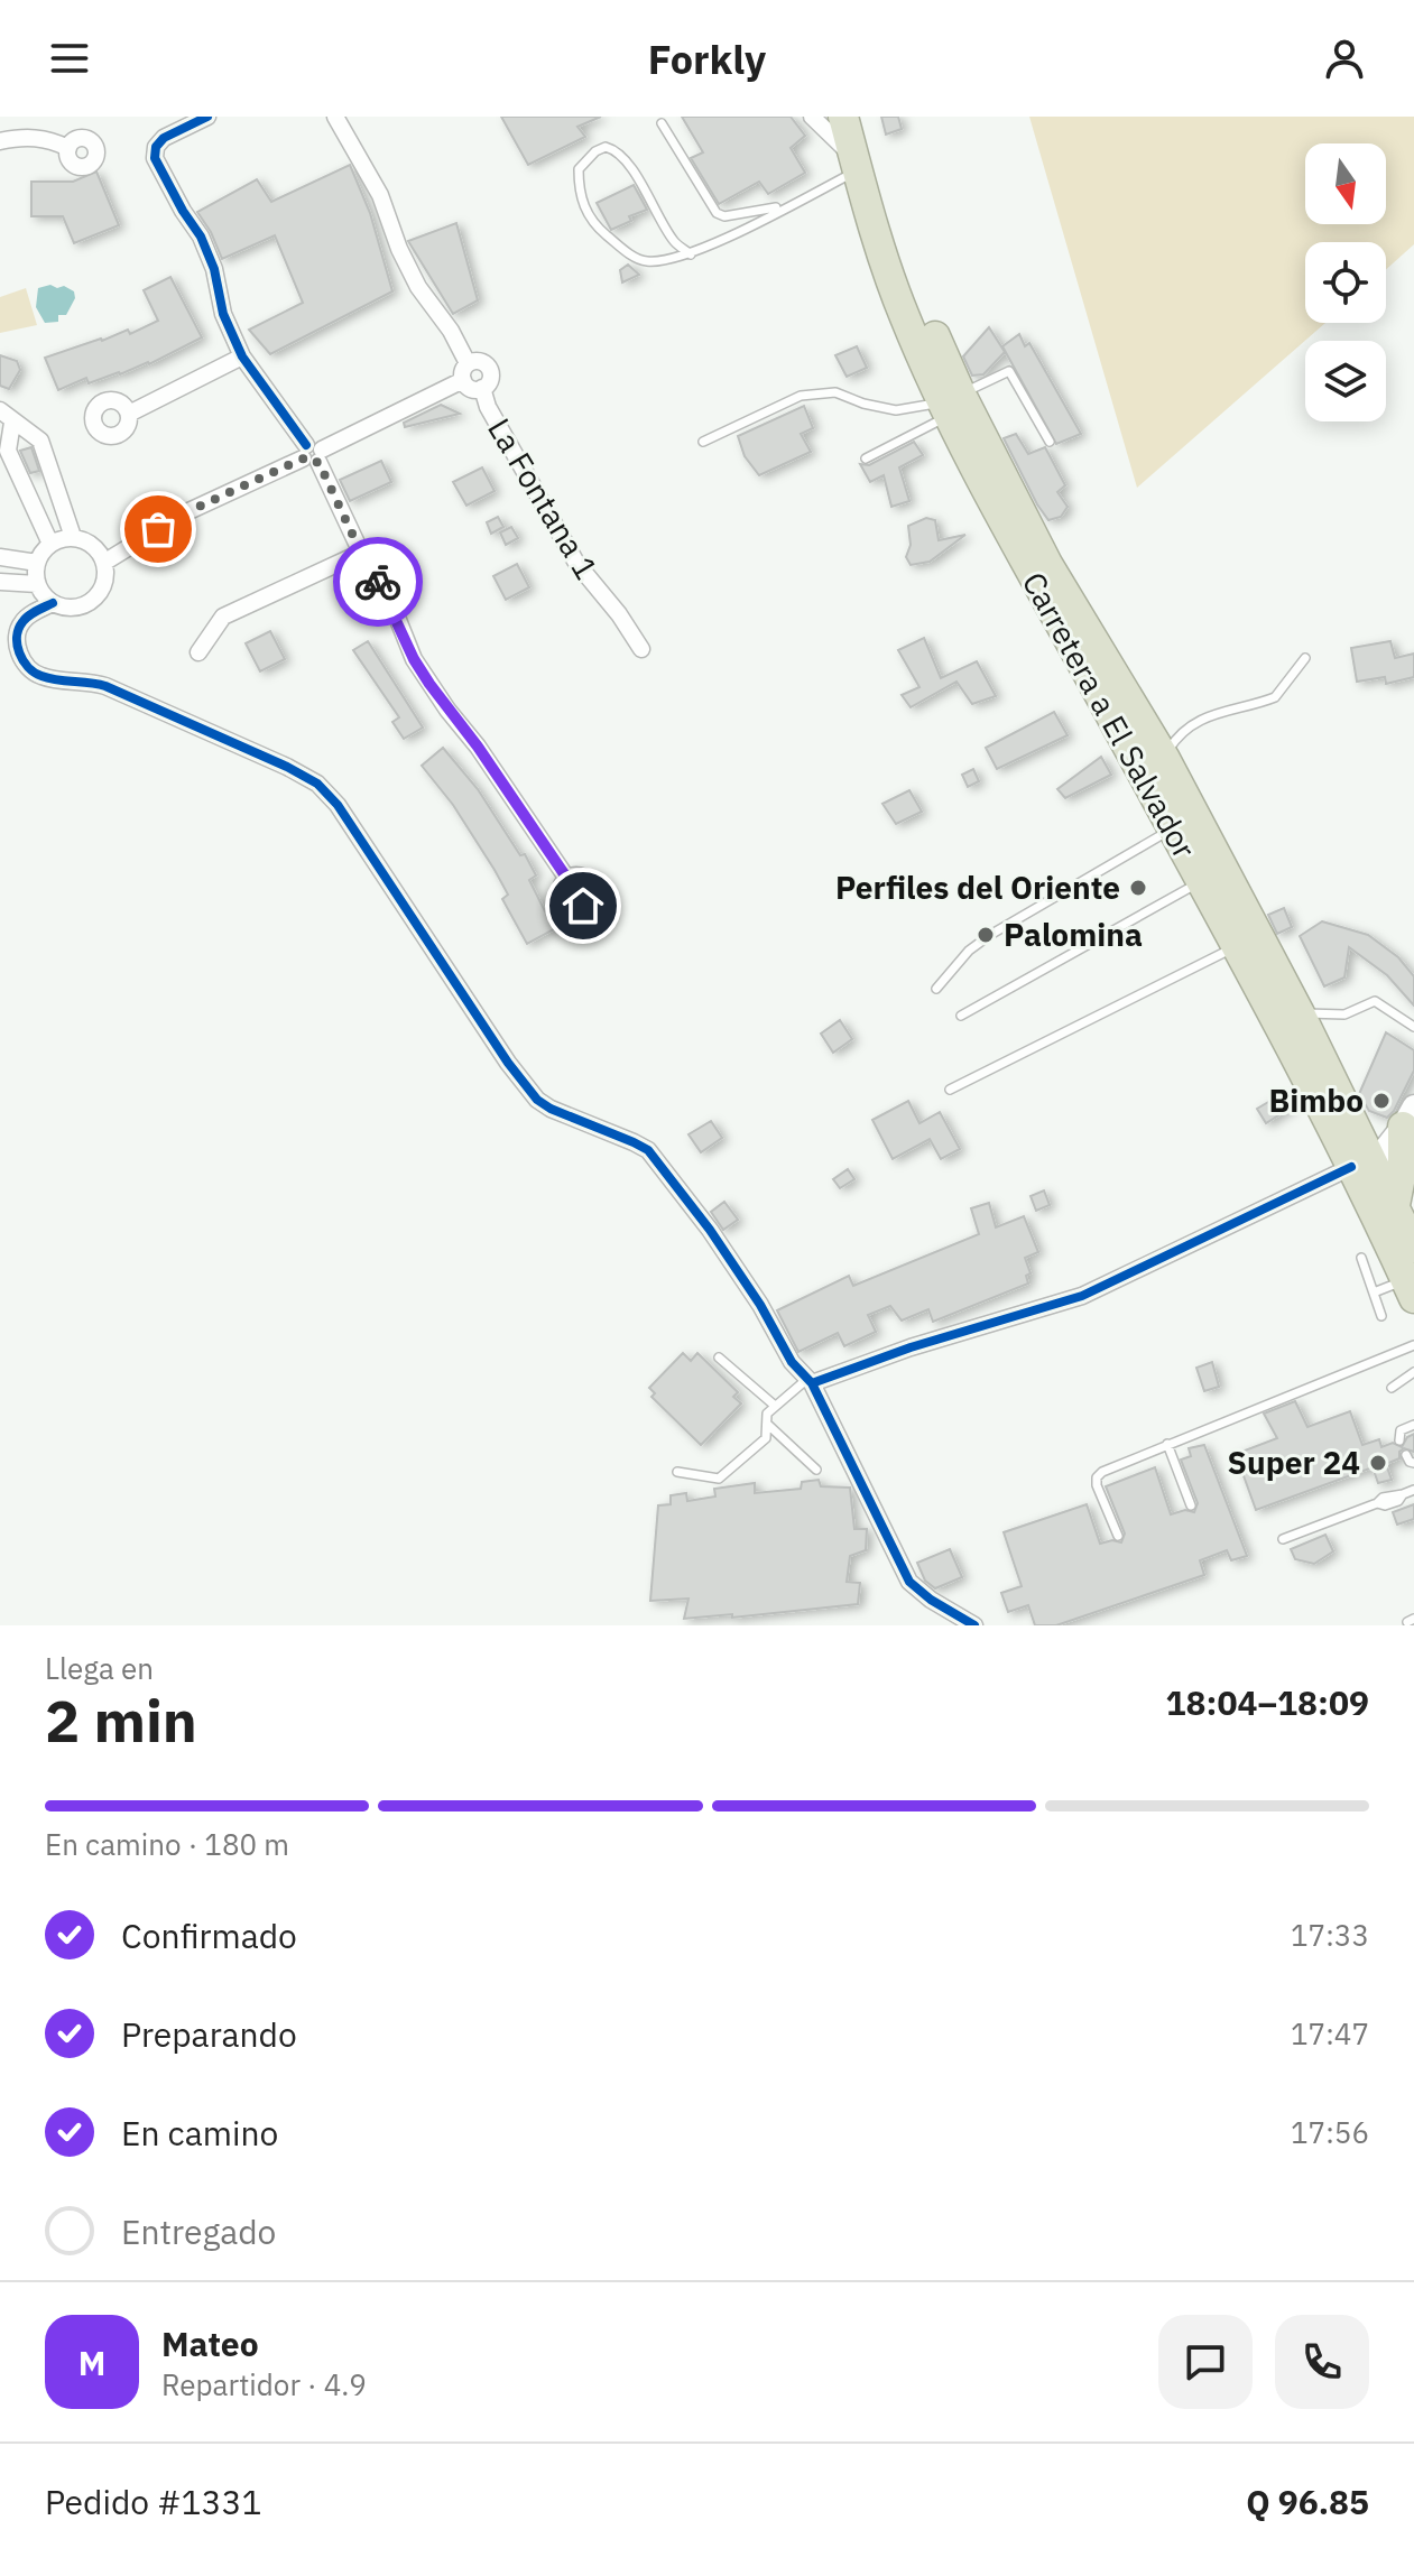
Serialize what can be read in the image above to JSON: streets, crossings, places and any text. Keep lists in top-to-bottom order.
{
  "streets": {
    "highway": ["Carretera a El Salvador"],
    "street": ["La Fontana 1"]
  },
  "places": [
    "Perfiles del Oriente",
    "Palomina",
    "Bimbo",
    "Super 24"
  ],
  "north": "bottom",
  "page": {
    "header": "Forkly",
    "heading": ["2 min", "Llega en", "18:04–18:09"],
    "panel": [
      "Mateo",
      "Repartidor · 4.9",
      "Pedido #1331",
      "Q 96.85"
    ],
    "bar": "En camino · 180 m",
    "list": [
      ["Confirmado", "17:33"],
      ["Preparando", "17:47"],
      ["En camino", "17:56"],
      "Entregado"
    ],
    "round": "M"
  }
}
